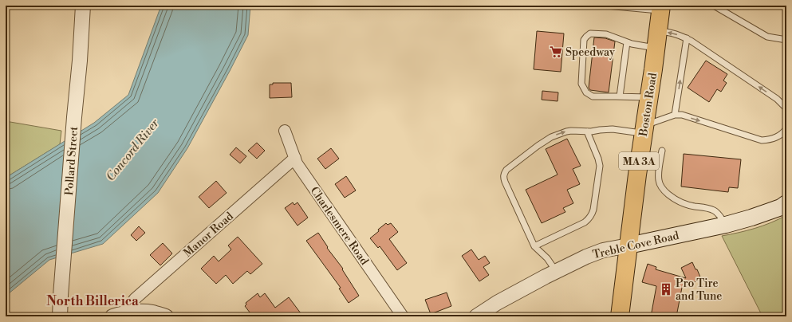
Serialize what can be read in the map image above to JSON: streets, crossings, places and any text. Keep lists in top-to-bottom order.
{
  "streets": {
    "main road": ["Boston Road", "MA 3A", "Treble Cove Road"],
    "street": ["Pollard Street", "Charlesmere Road", "Manor Road"]
  },
  "crossings": [
    ["Boston Road", "Treble Cove Road"],
    ["Charlesmere Road", "Manor Road"]
  ],
  "districts": ["North Billerica"],
  "water": ["Concord River"],
  "places": {
    "supermarket": ["Speedway"],
    "building": ["Pro Tire and Tune"]
  }
}
